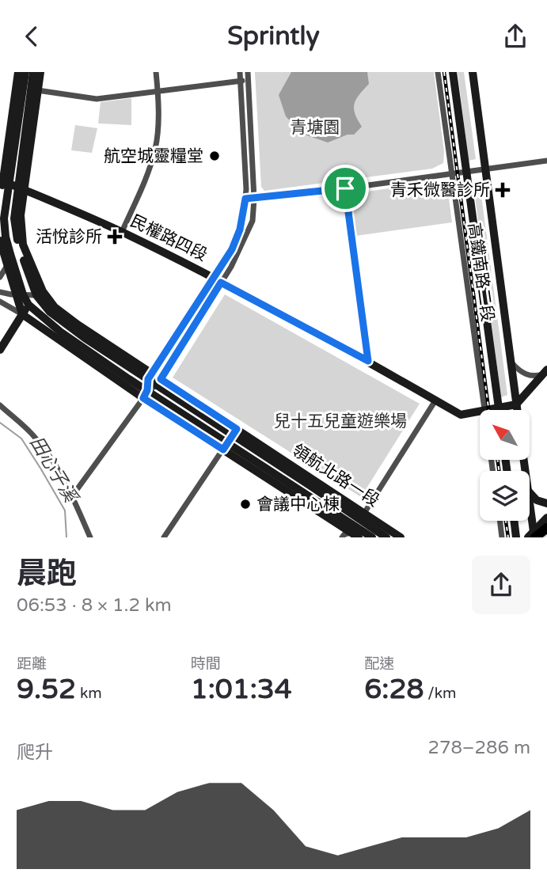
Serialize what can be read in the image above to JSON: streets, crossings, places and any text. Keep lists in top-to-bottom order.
{
  "streets": {
    "street": ["民權路四段", "高鐵南路二段", "領航北路一段"]
  },
  "crossings": [
    ["民權路四段", "高鐵南路二段"],
    ["民權路四段", "領航北路一段"]
  ],
  "water": ["田心子溪"],
  "parks": ["青塘園", "兒十五兒童遊樂場"],
  "places": {
    "other": ["航空城靈糧堂", "會議中心棟"],
    "health": ["青禾微醫診所", "活悅診所"]
  },
  "north": "top left",
  "page": {
    "header": "Sprintly",
    "heading": ["晨跑", "06:53 · 8 × 1.2 km"],
    "stats": [
      ["距離", "9.52 km"],
      ["時間", "1:01:34"],
      ["配速", "6:28 /km"]
    ],
    "chart": ["爬升", "278–286 m"]
  }
}
